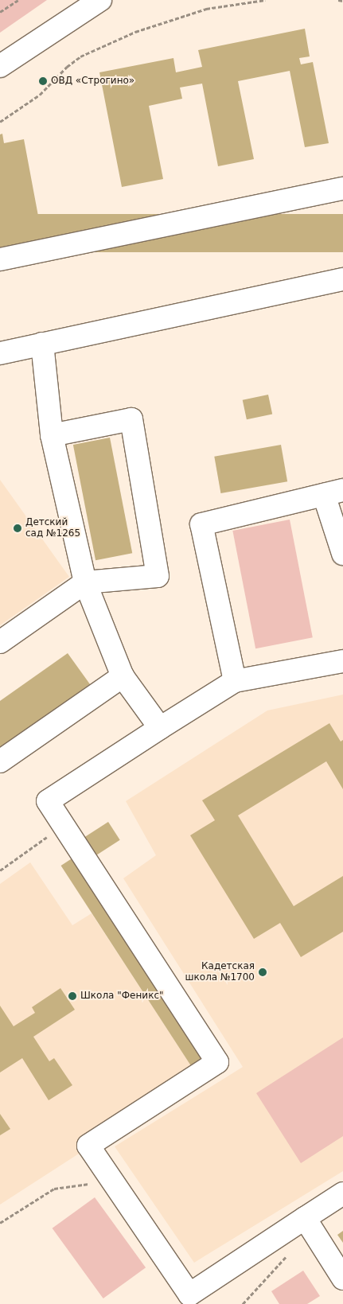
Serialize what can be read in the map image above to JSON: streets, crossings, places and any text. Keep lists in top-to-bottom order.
{
  "places": [
    "ОВД «Строгино»",
    "Детский сад №1265",
    "Кадетская школа №1700",
    "Школа \"Феникс\""
  ]
}
